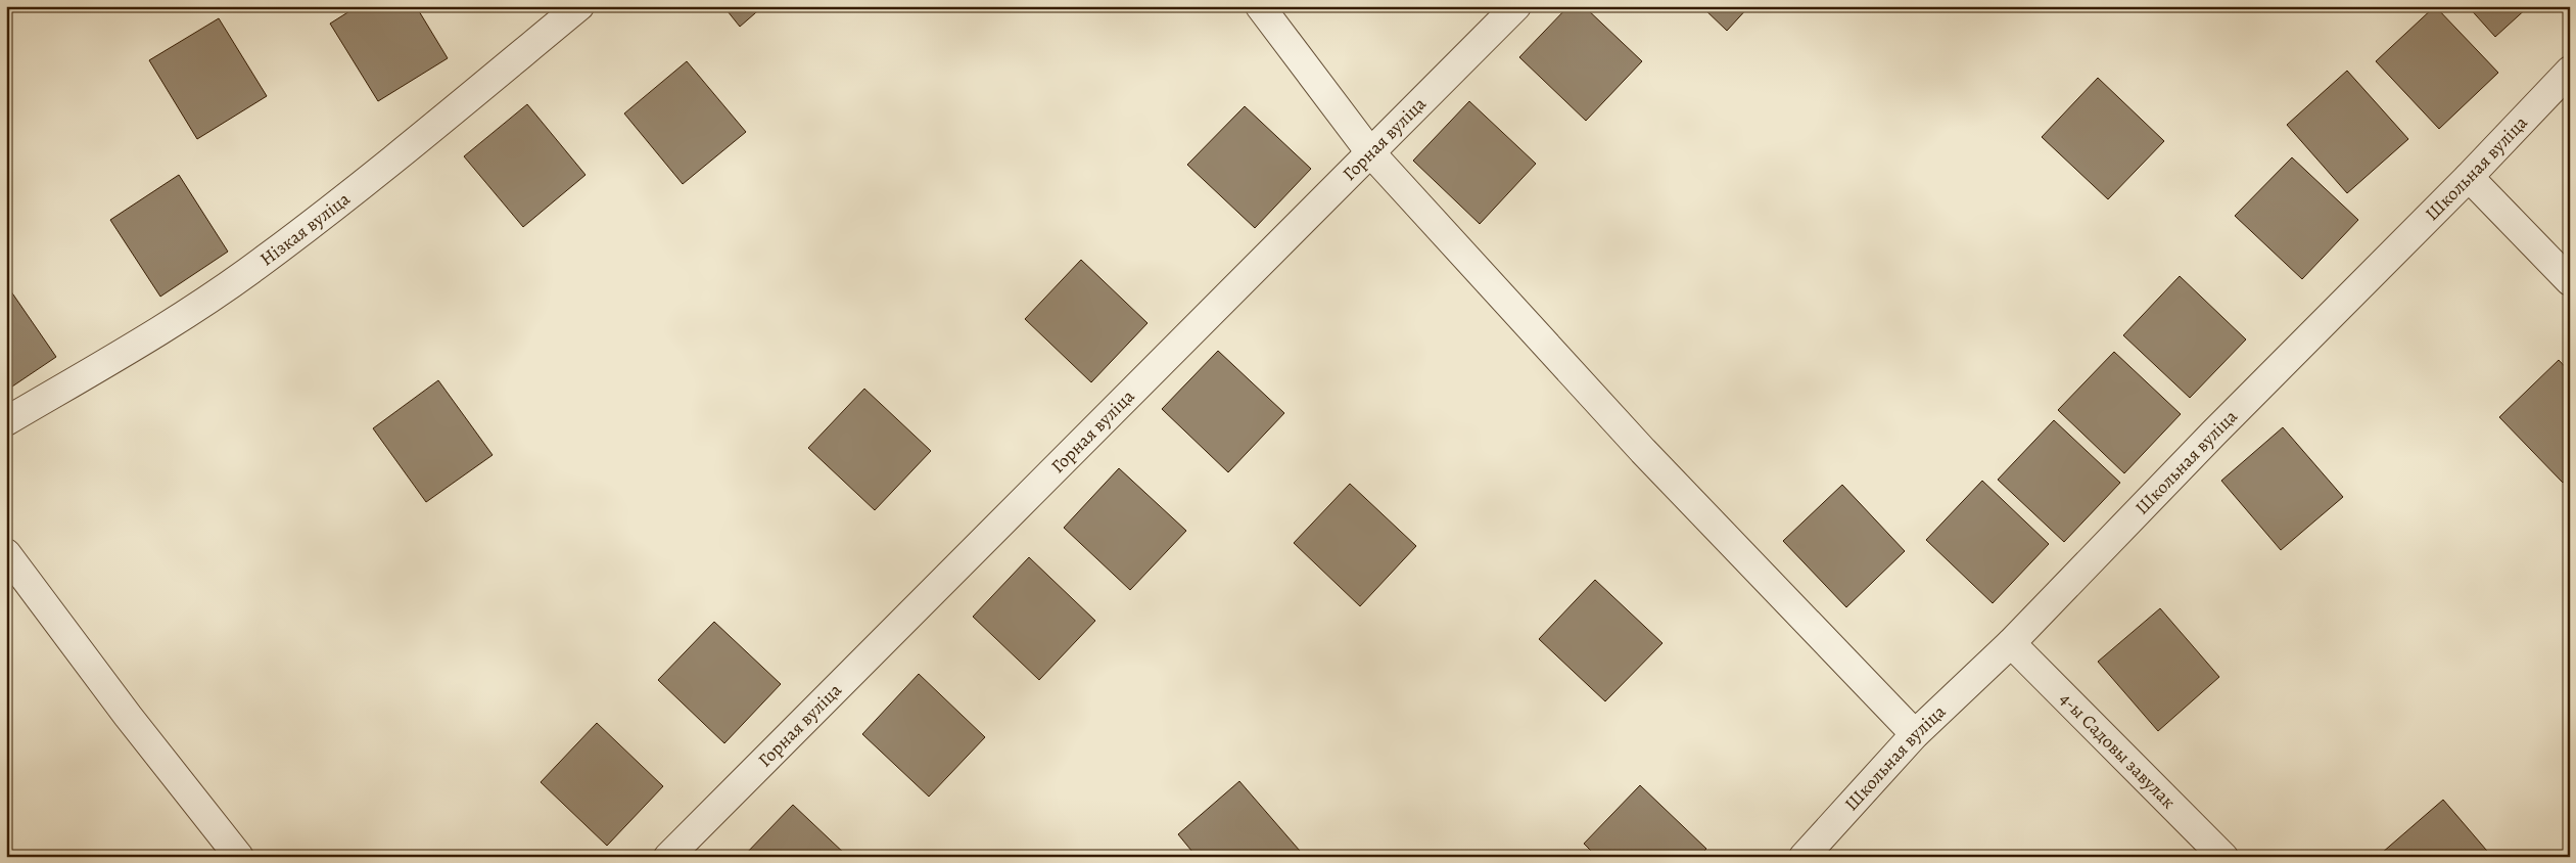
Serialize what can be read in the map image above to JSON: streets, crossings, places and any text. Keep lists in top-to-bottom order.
{
  "streets": {
    "street": [
      "Горная вуліца",
      "Школьная вуліца",
      "Нізкая вуліца",
      "4-ы Садовы завулак"
    ]
  },
  "crossings": [
    ["Школьная вуліца", "4-ы Садовы завулак"]
  ]
}
